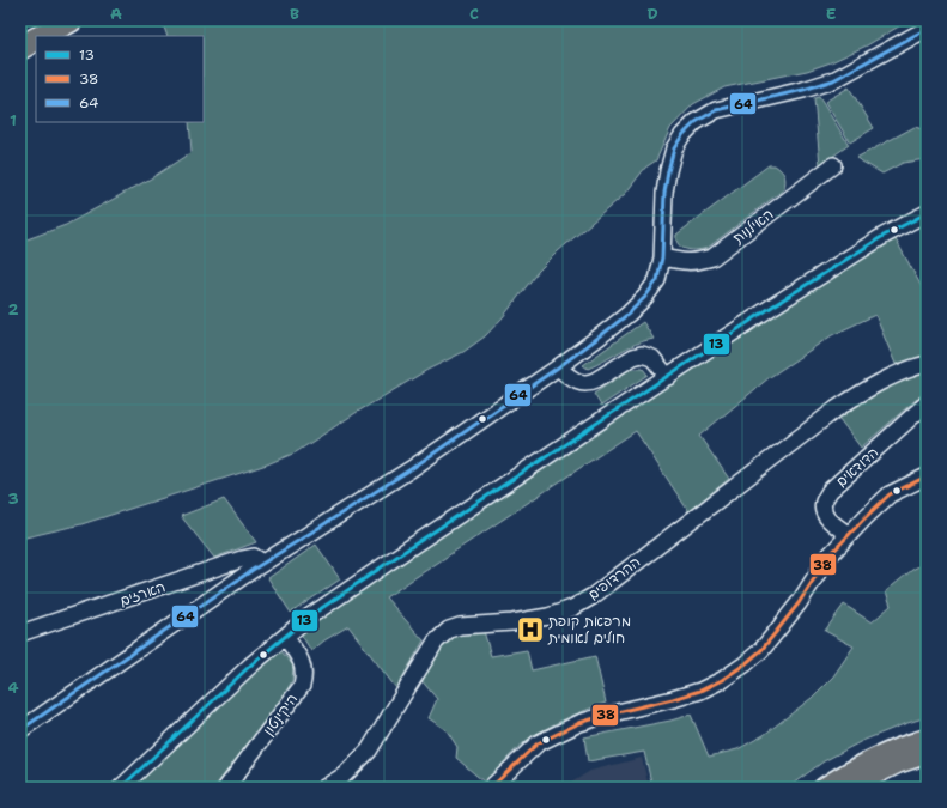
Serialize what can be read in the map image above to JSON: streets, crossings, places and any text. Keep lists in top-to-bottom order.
{
  "streets": {
    "street": [
      "האילנות",
      "הדודאים",
      "ההרדופים",
      "הארזים",
      "היקינטון"
    ]
  },
  "places": {
    "hospital": ["מרפאת קופת חולים לאומית"]
  },
  "lines": ["transit line 64", "transit line 13", "transit line 38"],
  "legend": ["13", "38", "64"],
  "grid": {
    "columns": [
      "A",
      "B",
      "C",
      "D",
      "E"
    ],
    "rows": [
      "1",
      "2",
      "3",
      "4"
    ]
  }
}
